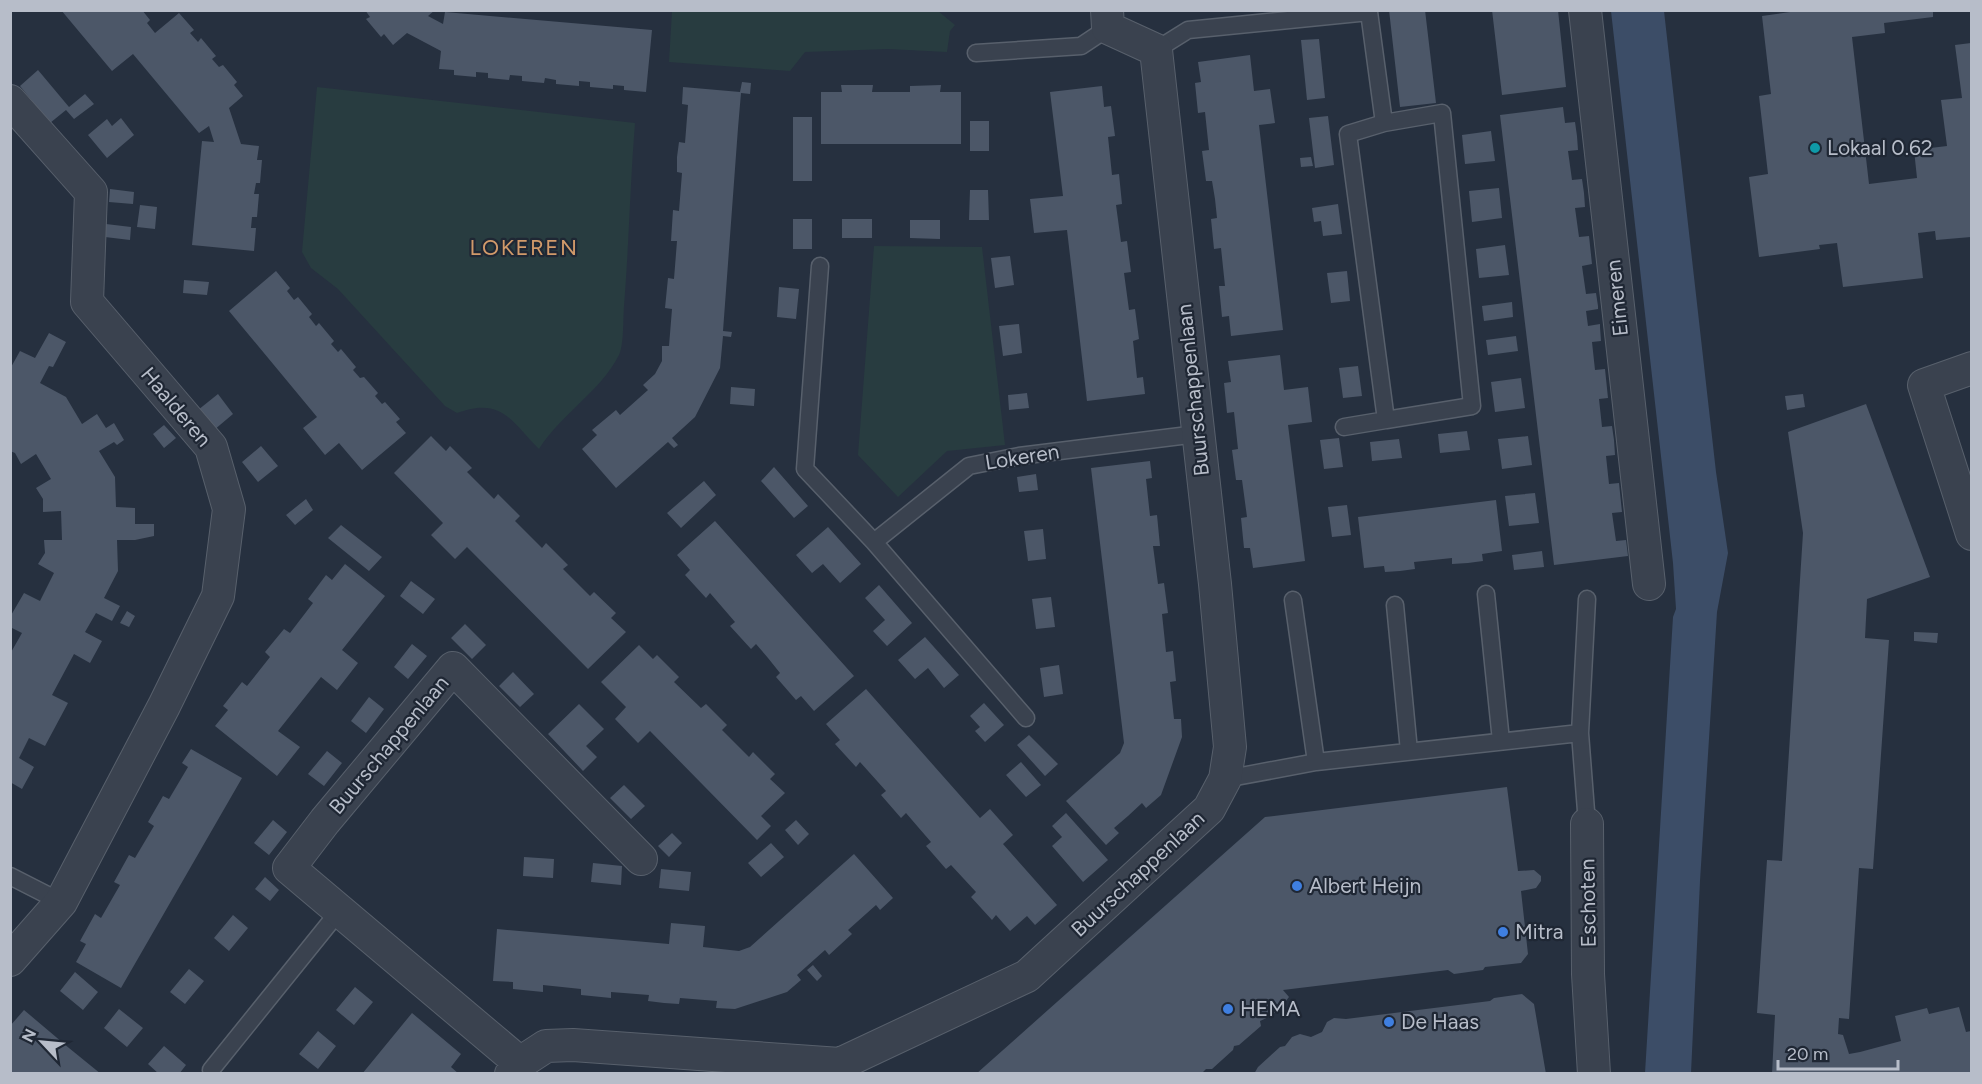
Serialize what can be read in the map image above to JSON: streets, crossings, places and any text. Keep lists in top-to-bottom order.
{
  "streets": {
    "street": [
      "Eimeren",
      "Buurschappenlaan",
      "Haalderen",
      "Eschoten"
    ],
    "lane": ["Lokeren"]
  },
  "crossings": [
    ["Buurschappenlaan", "Lokeren"]
  ],
  "districts": ["LOKEREN"],
  "places": [
    "Lokaal 0.62",
    "Albert Heijn",
    "Mitra",
    "HEMA",
    "De Haas"
  ],
  "scale_bar": "20 m",
  "north": "top left"
}
